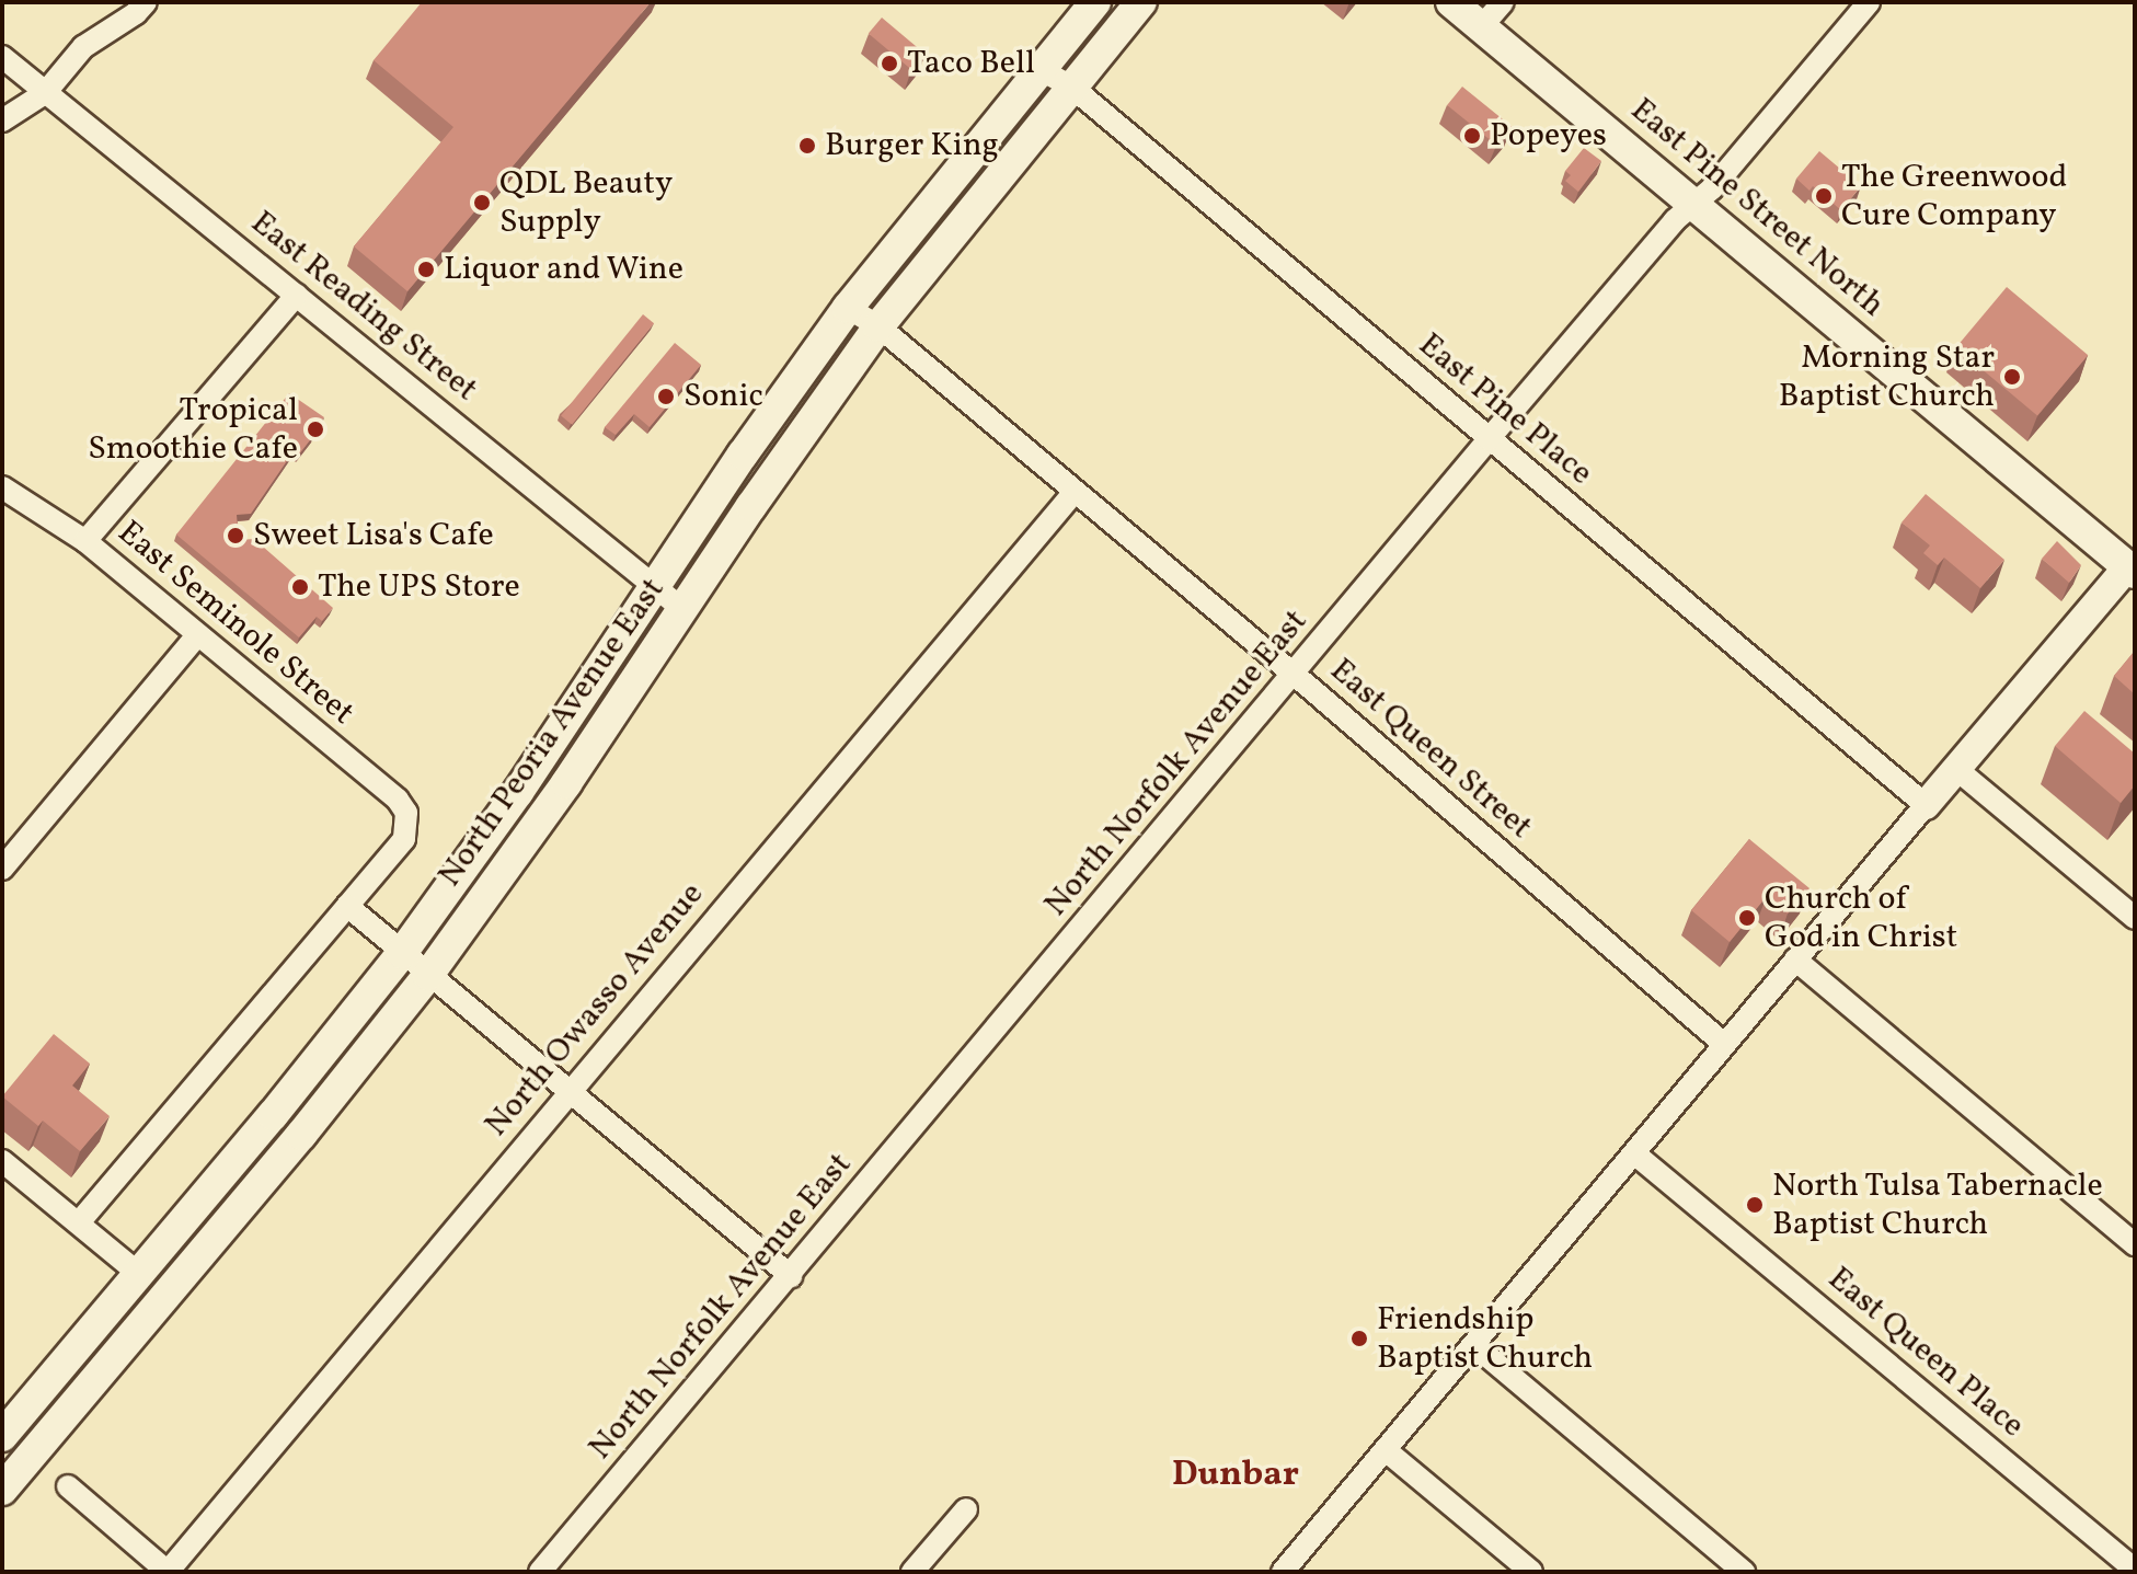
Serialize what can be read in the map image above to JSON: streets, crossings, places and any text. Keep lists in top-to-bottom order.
{
  "streets": {
    "main road": ["East Pine Street North", "North Peoria Avenue East"],
    "street": [
      "East Reading Street",
      "East Pine Place",
      "East Seminole Street",
      "East Queen Street",
      "North Norfolk Avenue East",
      "North Owasso Avenue",
      "East Queen Place"
    ]
  },
  "crossings": [
    ["East Pine Street North", "North Norfolk Avenue East"],
    ["East Reading Street", "North Peoria Avenue East"],
    ["East Pine Place", "North Peoria Avenue East"],
    ["East Pine Place", "North Norfolk Avenue East"],
    ["East Seminole Street", "North Peoria Avenue East"],
    ["North Peoria Avenue East", "East Queen Street"],
    ["East Queen Street", "North Norfolk Avenue East"],
    ["East Queen Street", "North Owasso Avenue"]
  ],
  "districts": ["Dunbar"],
  "places": [
    "Taco Bell",
    "Popeyes",
    "Burger King",
    "The Greenwood Cure Company",
    "QDL Beauty Supply",
    "Liquor and Wine",
    "Morning Star Baptist Church",
    "Sonic",
    "Tropical Smoothie Cafe",
    "Sweet Lisa's Cafe",
    "The UPS Store",
    "Church of God in Christ",
    "North Tulsa Tabernacle Baptist Church",
    "Friendship Baptist Church"
  ]
}
